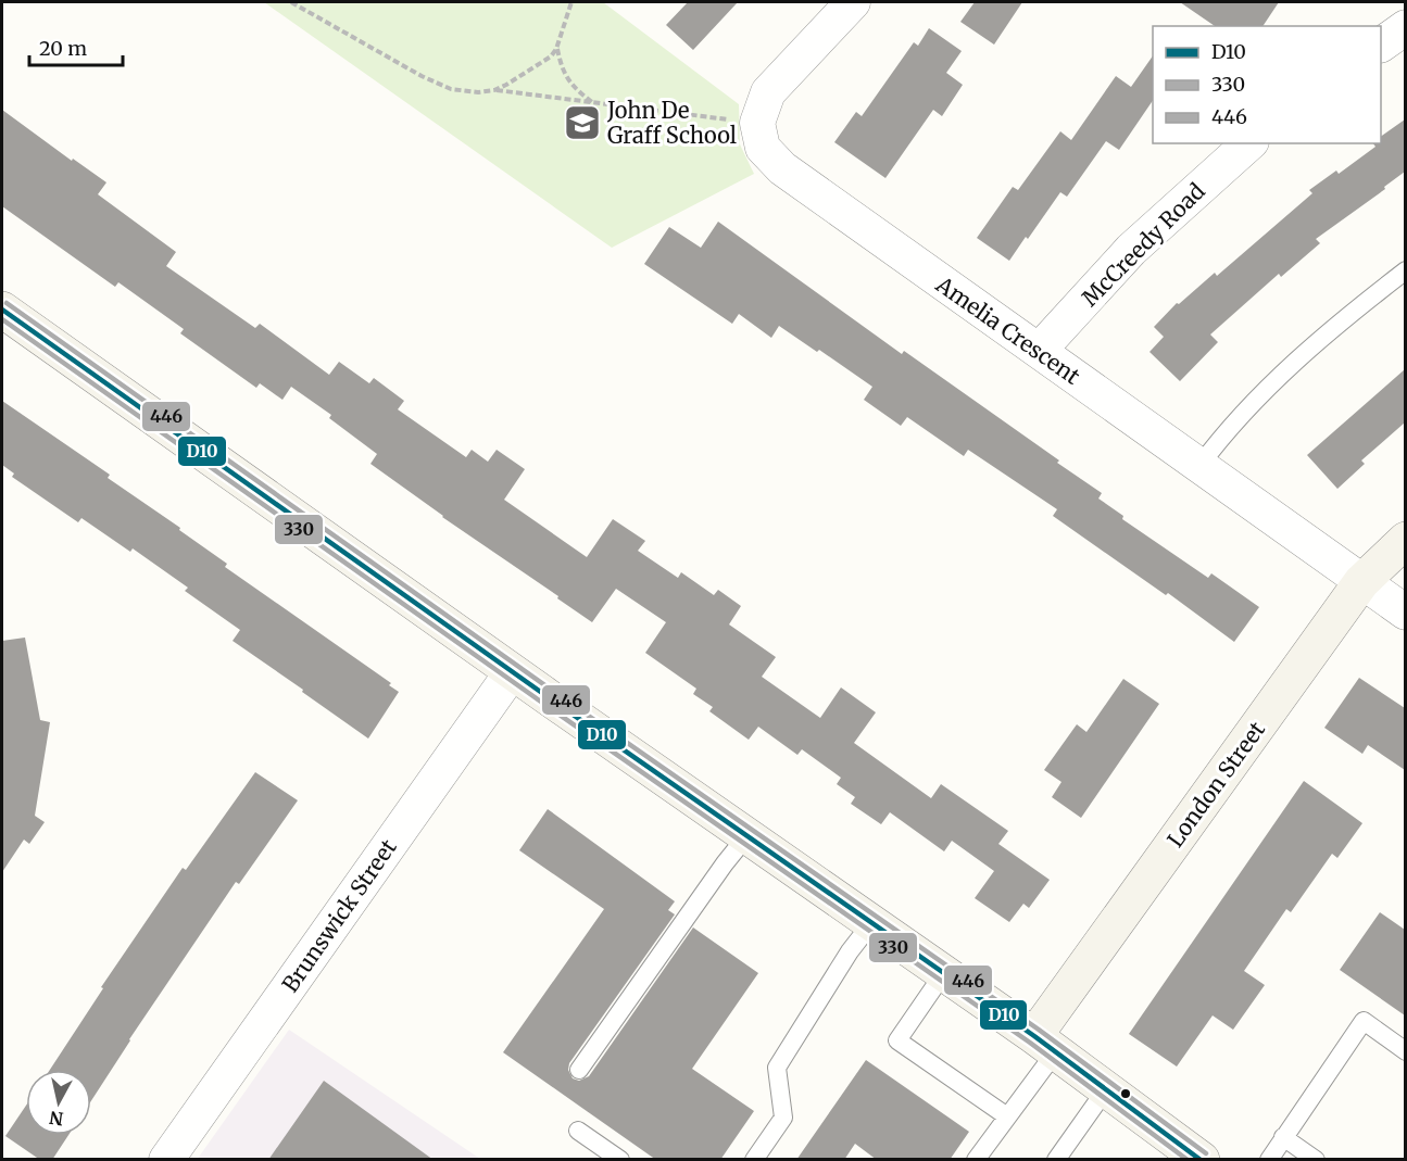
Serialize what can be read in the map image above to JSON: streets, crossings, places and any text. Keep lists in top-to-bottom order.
{
  "streets": {
    "street": [
      "McCreedy Road",
      "Amelia Crescent",
      "London Street",
      "Brunswick Street"
    ]
  },
  "crossings": [
    ["McCreedy Road", "Amelia Crescent"],
    ["Amelia Crescent", "London Street"]
  ],
  "places": {
    "school or university": ["John De Graff School"]
  },
  "lines": ["transit line 446", "transit line D10", "transit line 330"],
  "legend": ["D10", "330", "446"],
  "scale_bar": "20 m",
  "north": "bottom"
}
